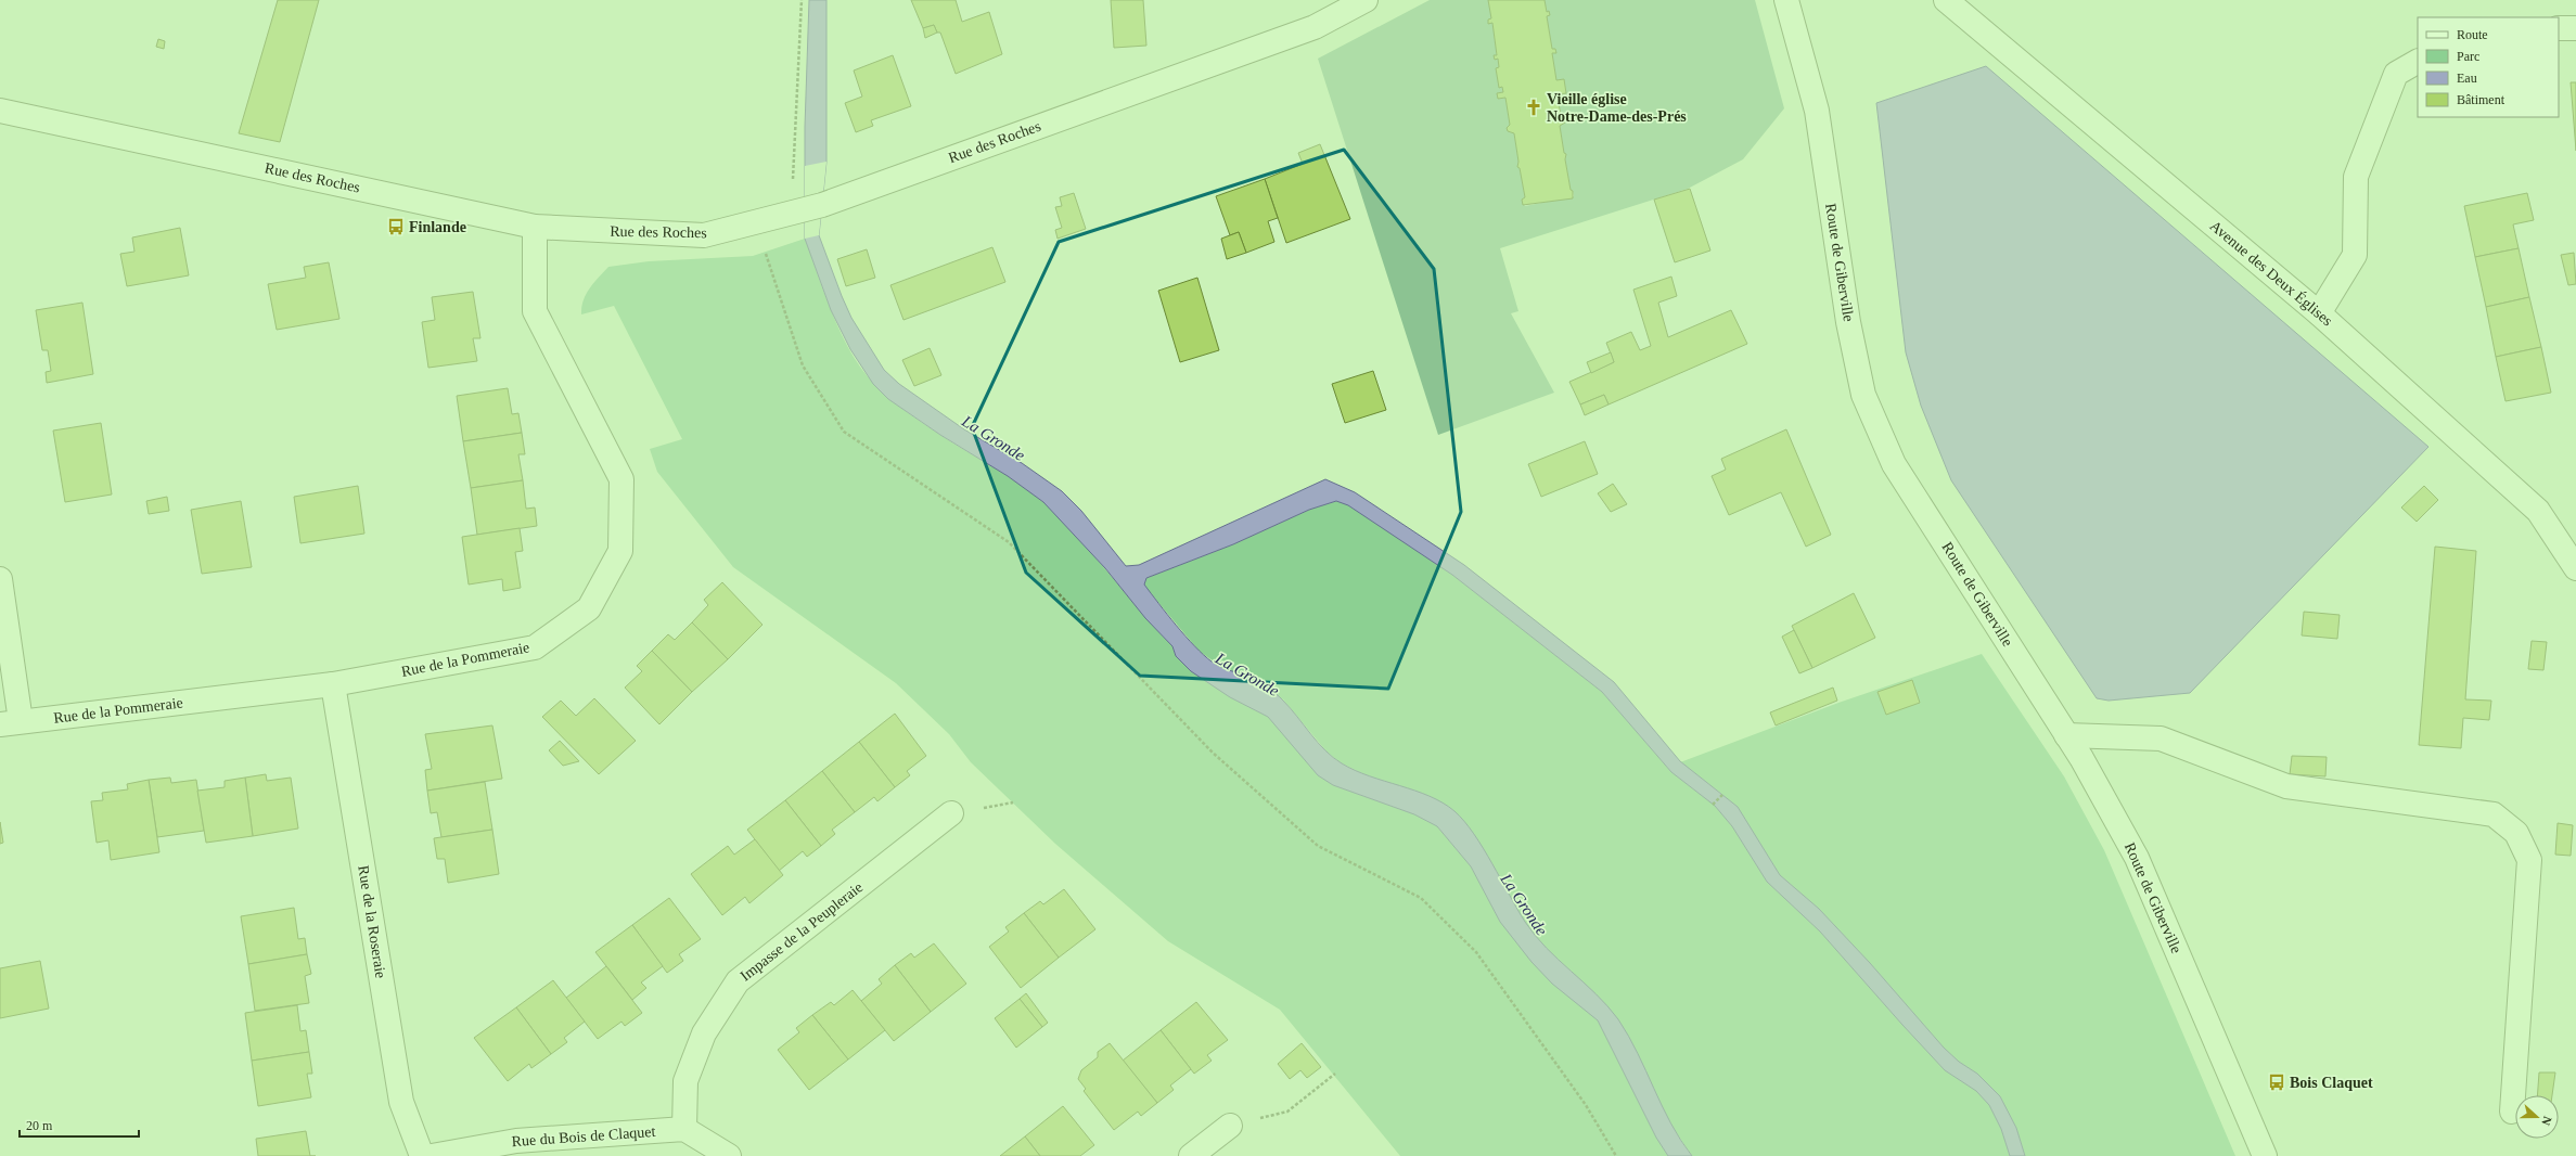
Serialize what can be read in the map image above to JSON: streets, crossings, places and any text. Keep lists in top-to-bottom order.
{
  "streets": {
    "street": [
      "Rue des Roches",
      "Route de Giberville",
      "Avenue des Deux Églises",
      "Rue de la Pommeraie",
      "Rue de la Roseraie",
      "Impasse de la Peupleraie",
      "Rue du Bois de Claquet"
    ]
  },
  "crossings": [
    ["Rue des Roches", "Rue de la Pommeraie"],
    ["Rue de la Pommeraie", "Rue de la Roseraie"],
    ["Impasse de la Peupleraie", "Rue du Bois de Claquet"]
  ],
  "water": ["La Gronde"],
  "places": {
    "church": ["Vieille église Notre-Dame-des-Prés"],
    "bus stop": ["Finlande", "Bois Claquet"]
  },
  "legend": [
    "Route",
    "Parc",
    "Eau",
    "Bâtiment"
  ],
  "scale_bar": "20 m",
  "north": "right"
}
